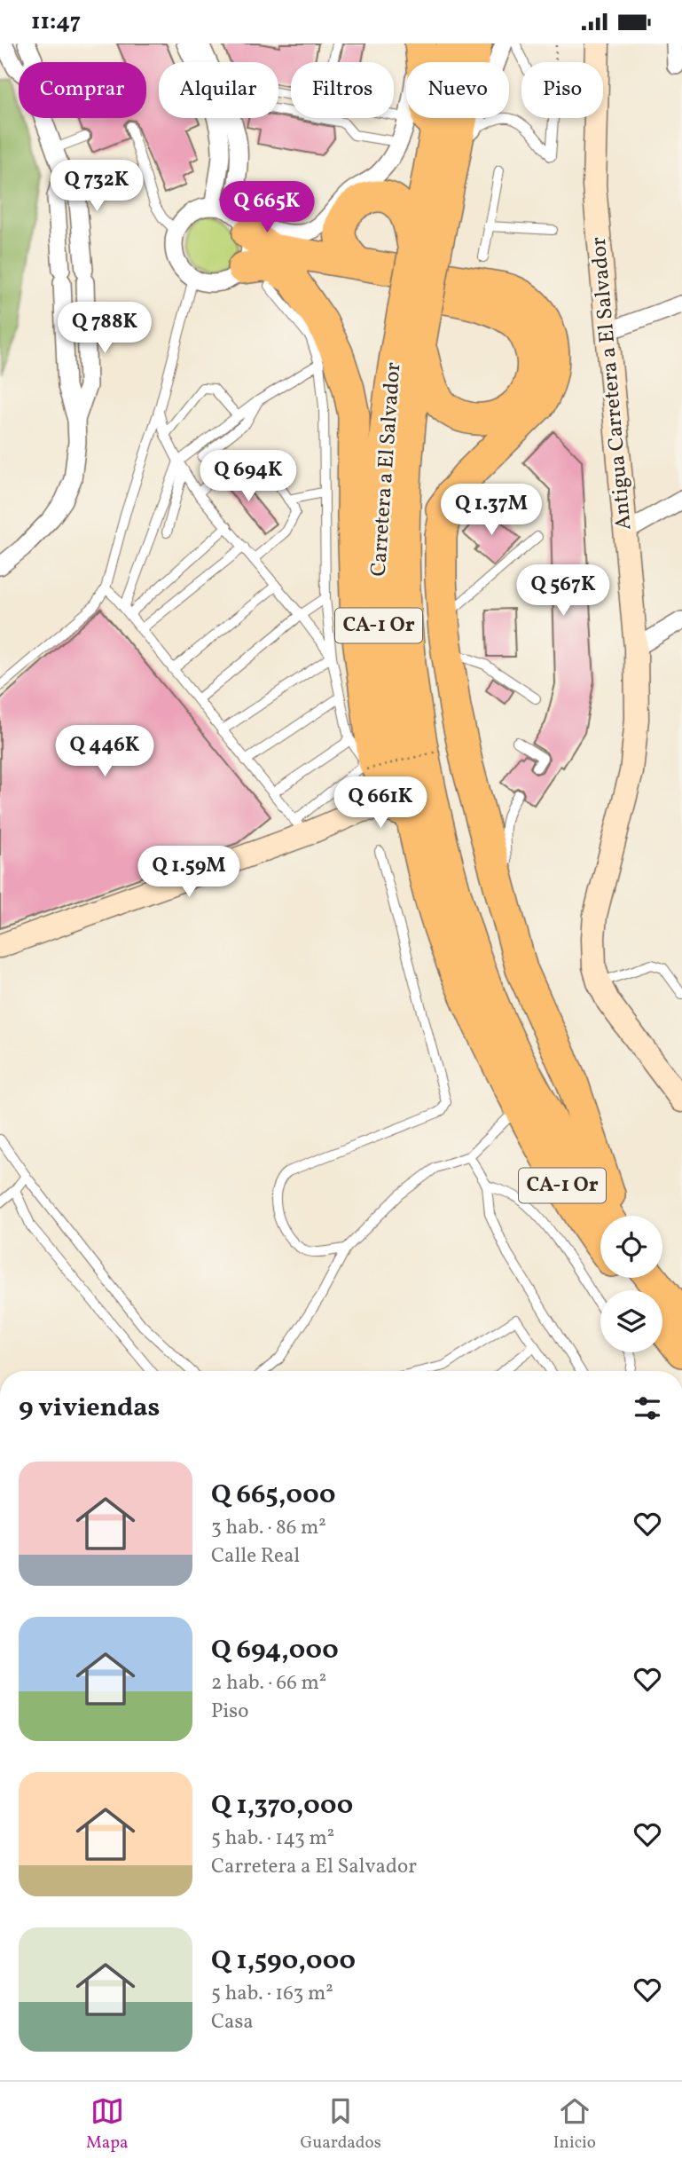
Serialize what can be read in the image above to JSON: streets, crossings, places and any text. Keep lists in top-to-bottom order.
{
  "streets": {
    "highway": ["Carretera a El Salvador", "CA-1 Or"],
    "street": ["Antigua Carretera a El Salvador"]
  },
  "page": {
    "status": "11:47",
    "chip": [
      "Comprar",
      "Alquilar",
      "Filtros",
      "Nuevo",
      "Piso"
    ],
    "price": [
      "Q 732K",
      "Q 665K",
      "Q 788K",
      "Q 694K",
      "Q 1.37M",
      "Q 567K",
      "Q 446K",
      "Q 661K",
      "Q 1.59M"
    ],
    "heading": "9 viviendas",
    "list": [
      {
        "name": "Q 665,000",
        "note": "3 hab. · 86 m² · Calle Real"
      },
      {
        "name": "Q 694,000",
        "note": "2 hab. · 66 m² · Piso"
      },
      {
        "name": "Q 1,370,000",
        "note": "5 hab. · 143 m² · Carretera a El Salvador"
      },
      {
        "name": "Q 1,590,000",
        "note": "5 hab. · 163 m² · Casa"
      }
    ],
    "tabs": ["Mapa", "Guardados", "Inicio"]
  }
}
